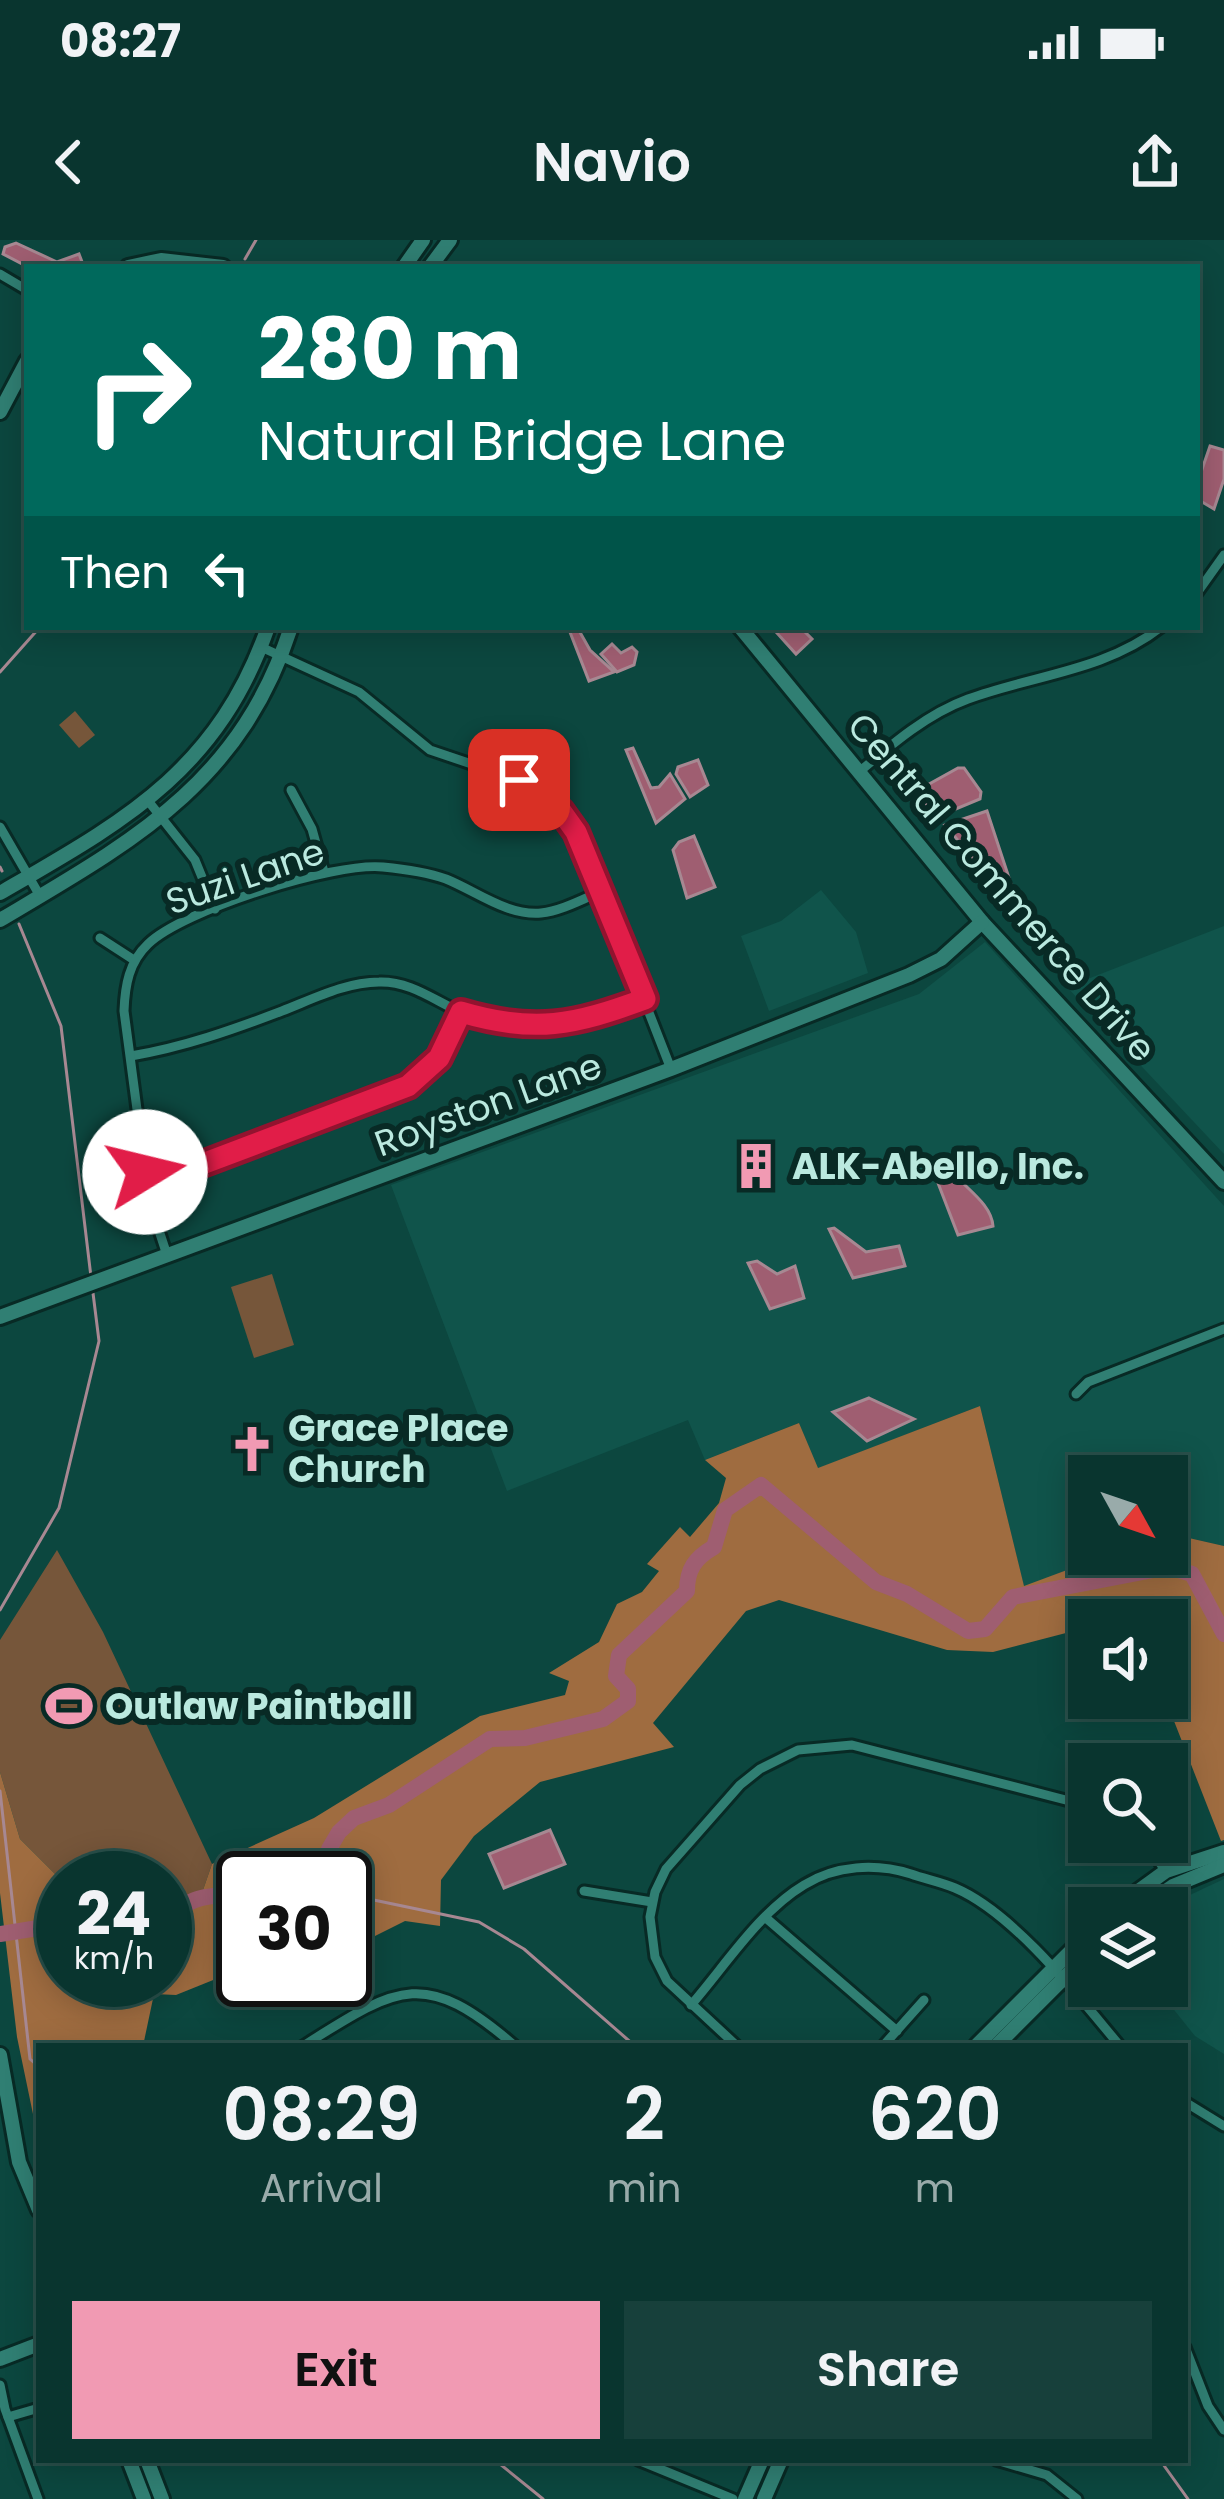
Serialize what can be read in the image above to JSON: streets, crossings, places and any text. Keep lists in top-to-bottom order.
{
  "streets": {
    "street": ["Suzi Lane", "Central Commerce Drive", "Royston Lane"]
  },
  "crossings": [
    ["Central Commerce Drive", "Royston Lane"]
  ],
  "places": {
    "building": ["ALK-Abello, Inc."],
    "church": ["Grace Place Church"],
    "sports": ["Outlaw Paintball"]
  },
  "north": "bottom right",
  "page": {
    "status": "08:27",
    "header": "Navio",
    "turn": ["280 m", "Natural Bridge Lane"],
    "then": "Then",
    "speed": "24 km/h",
    "limit": "30",
    "eta": [
      "08:29",
      "Arrival",
      "2",
      "min",
      "620",
      "m"
    ],
    "buttons": ["Exit", "Share"]
  }
}
